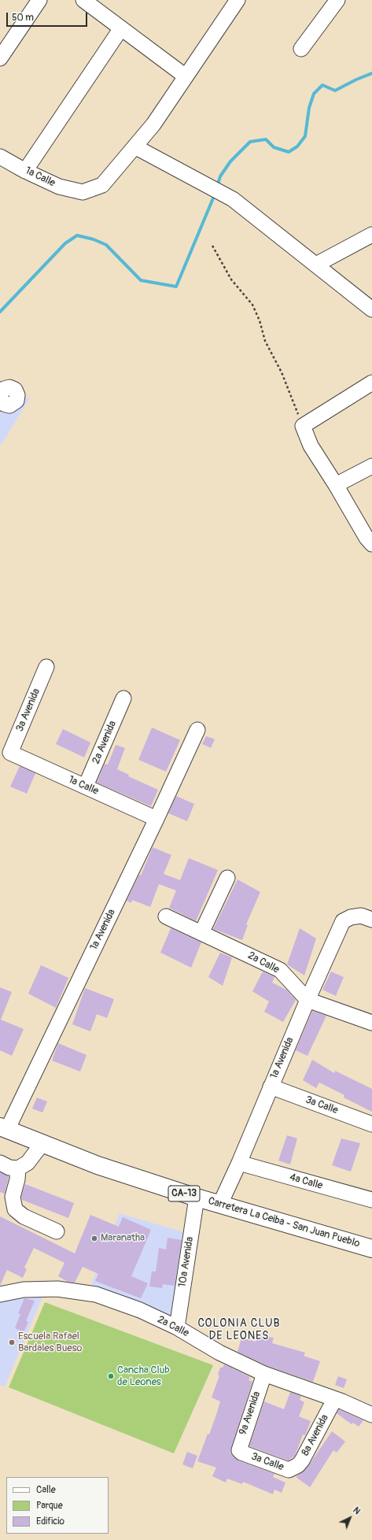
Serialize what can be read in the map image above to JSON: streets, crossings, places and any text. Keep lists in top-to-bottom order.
{
  "streets": {
    "main road": ["CA-13", "Carretera La Ceiba - San Juan Pueblo"],
    "street": [
      "1a Calle",
      "3ª Avenida",
      "2ª Avenida",
      "1ª Calle",
      "1ª Avenida",
      "2a Calle",
      "1a Avenida",
      "3a Calle",
      "4a Calle",
      "10a Avenida",
      "9a Avenida",
      "8a Avenida"
    ]
  },
  "crossings": [
    ["3ª Avenida", "1ª Calle"],
    ["2ª Avenida", "1ª Calle"],
    ["1ª Calle", "1ª Avenida"],
    ["1ª Avenida", "Carretera La Ceiba - San Juan Pueblo"],
    ["2a Calle", "1a Avenida"],
    ["2a Calle", "10a Avenida"],
    ["2a Calle", "9a Avenida"],
    ["2a Calle", "8a Avenida"],
    ["1a Avenida", "3a Calle"],
    ["1a Avenida", "4a Calle"],
    ["1a Avenida", "Carretera La Ceiba - San Juan Pueblo"],
    ["3a Calle", "9a Avenida"],
    ["3a Calle", "8a Avenida"],
    ["Carretera La Ceiba - San Juan Pueblo", "10a Avenida"]
  ],
  "districts": ["COLONIA CLUB DE LEONES"],
  "places": ["Maranatha", "Escuela Rafael Bardales Bueso", "Cancha Club de Leones"],
  "legend": ["Calle", "Parque", "Edificio"],
  "scale_bar": "50 m",
  "north": "top right"
}
